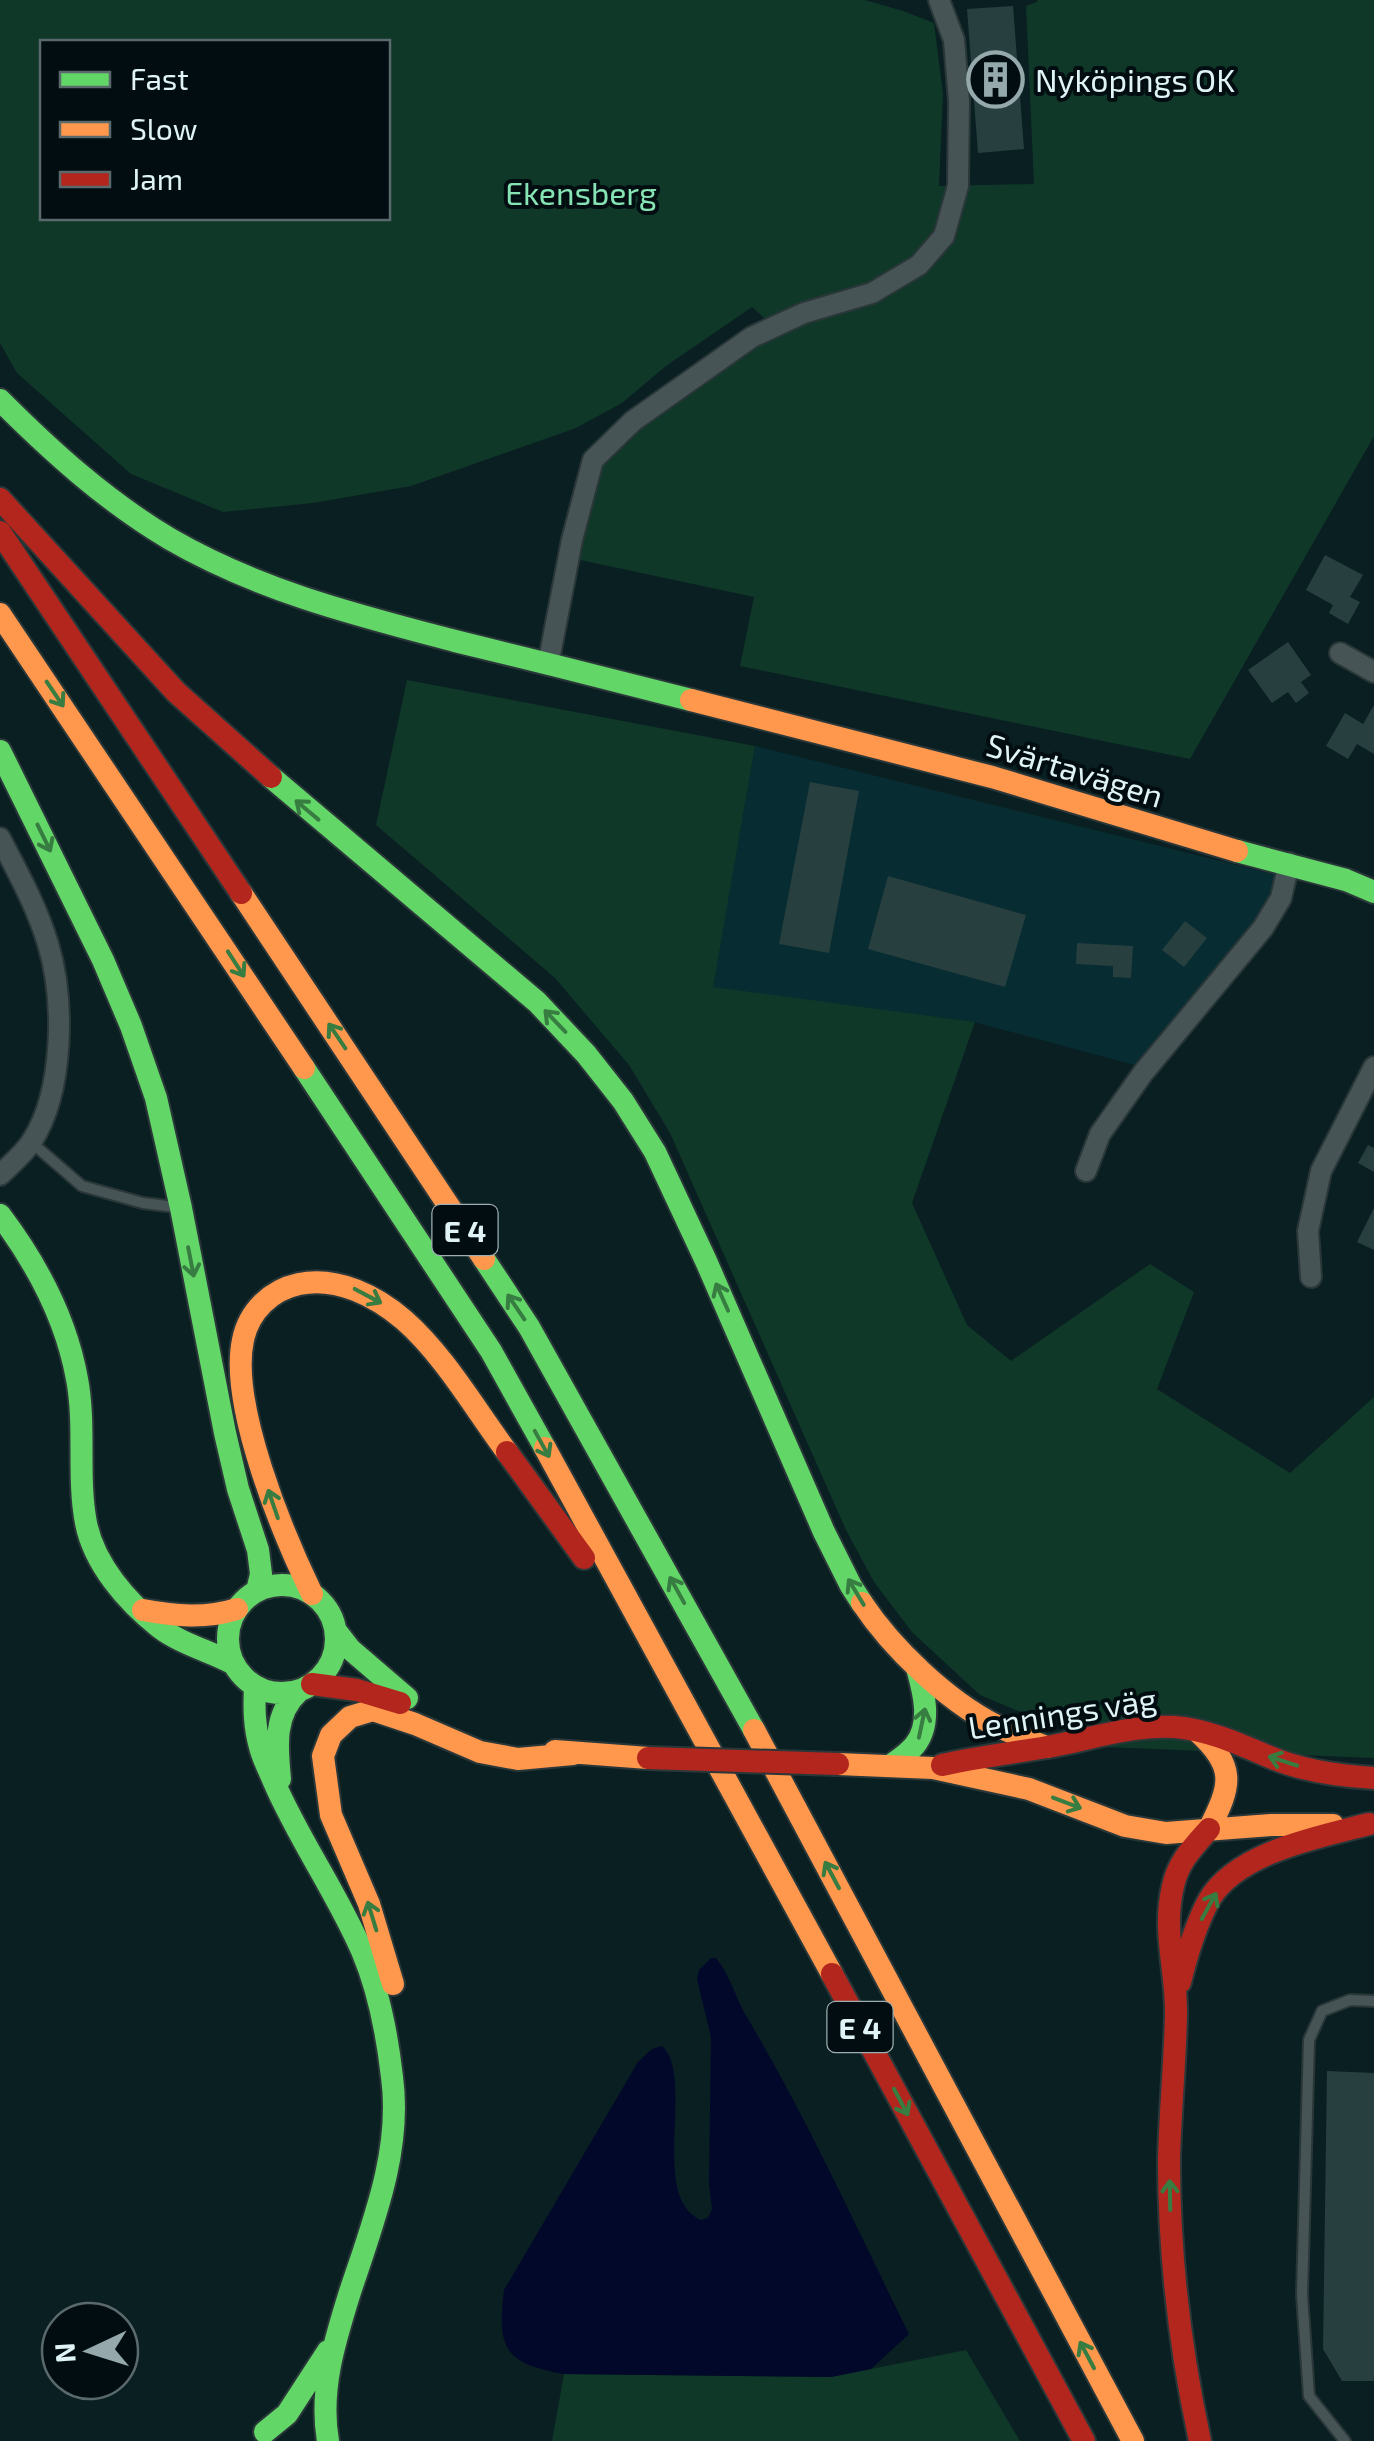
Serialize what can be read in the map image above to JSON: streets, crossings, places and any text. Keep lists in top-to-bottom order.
{
  "streets": {
    "main road": ["Svärtavägen", "E 4", "Lennings väg"]
  },
  "parks": ["Ekensberg"],
  "places": {
    "building": ["Nyköpings OK"]
  },
  "legend": ["Fast", "Slow", "Jam"],
  "north": "left"
}
